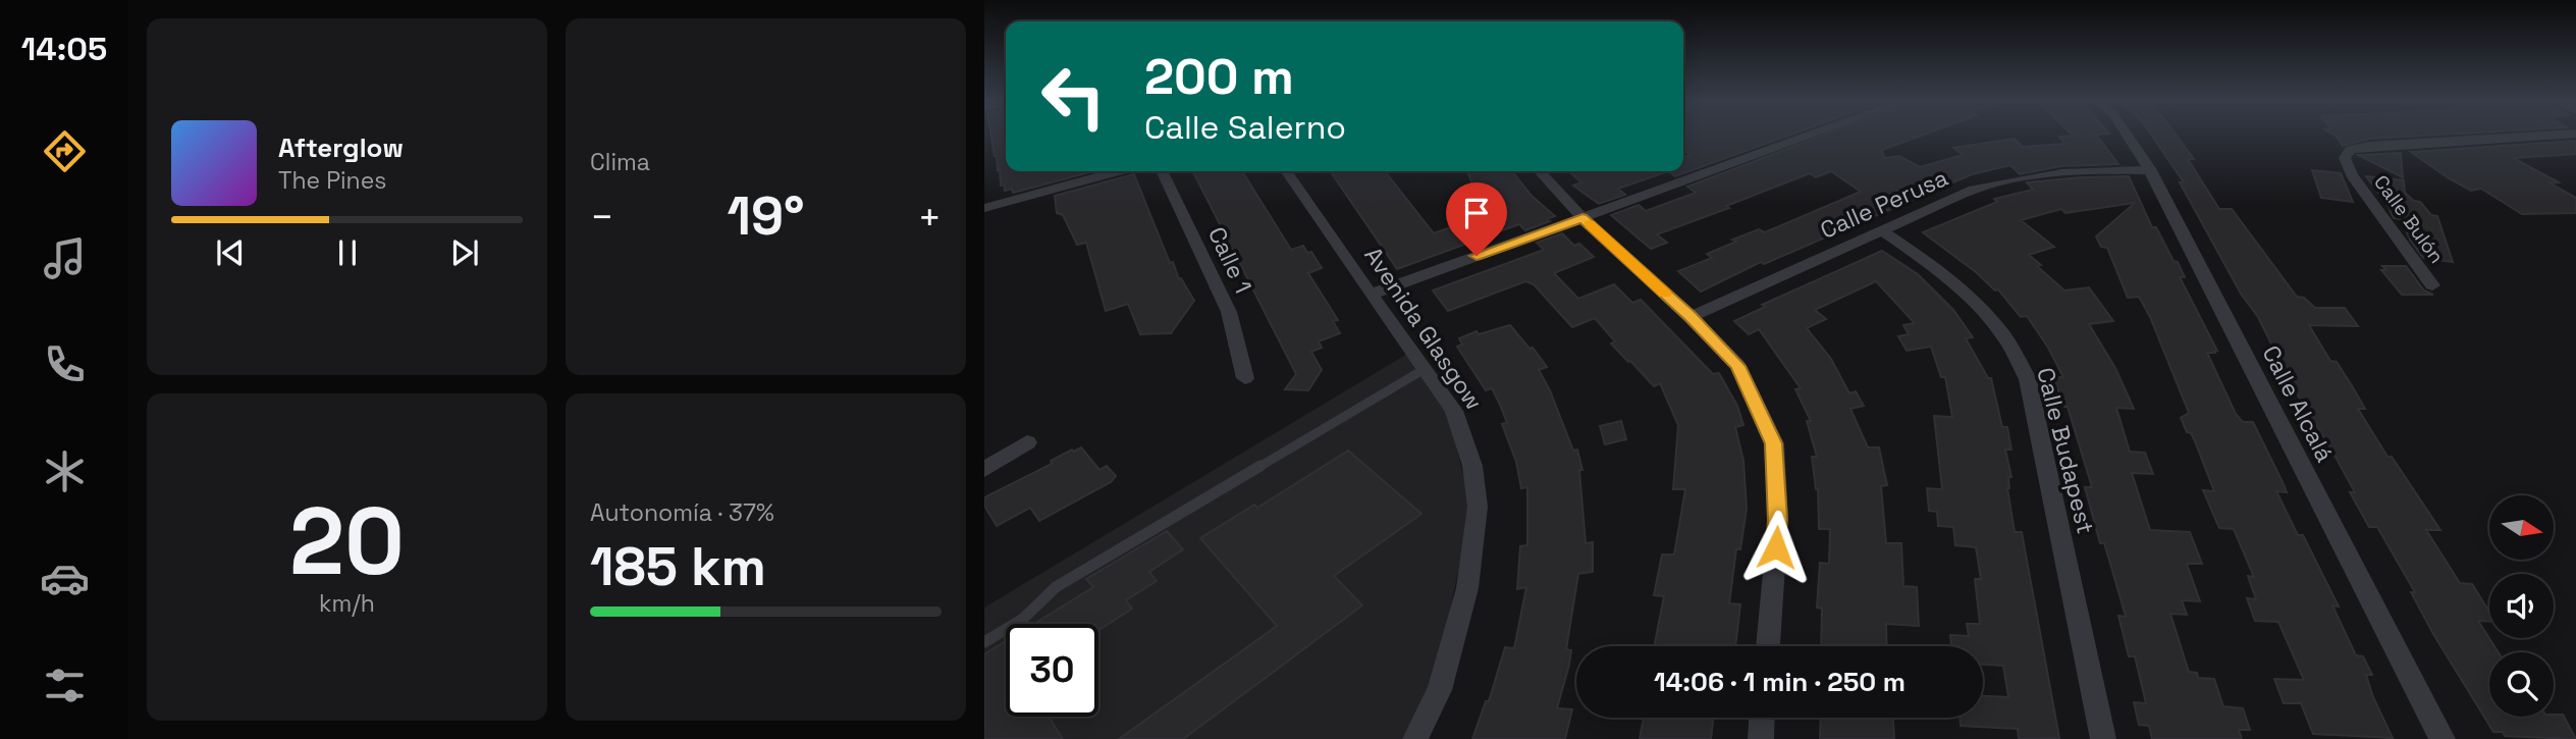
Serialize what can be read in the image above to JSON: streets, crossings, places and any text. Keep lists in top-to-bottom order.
{
  "streets": {
    "street": [
      "Calle Perusa",
      "Calle Bulón",
      "Calle 1",
      "Avenida Glasgow",
      "Calle Alcalá",
      "Calle Budapest"
    ]
  },
  "crossings": [
    ["Calle Perusa", "Calle Alcalá"],
    ["Calle Perusa", "Calle Budapest"]
  ],
  "north": "right",
  "page": {
    "tabs": "14:05",
    "tile": [
      "Clima",
      ["20", "km/h"],
      ["Autonomía · 37%", "185 km"]
    ],
    "turn": ["200 m", "Calle Salerno"],
    "song": ["Afterglow", "The Pines"],
    "heat": ["−", "19°", "+"],
    "limit": "30",
    "trip": "14:06 · 1 min · 250 m"
  }
}
